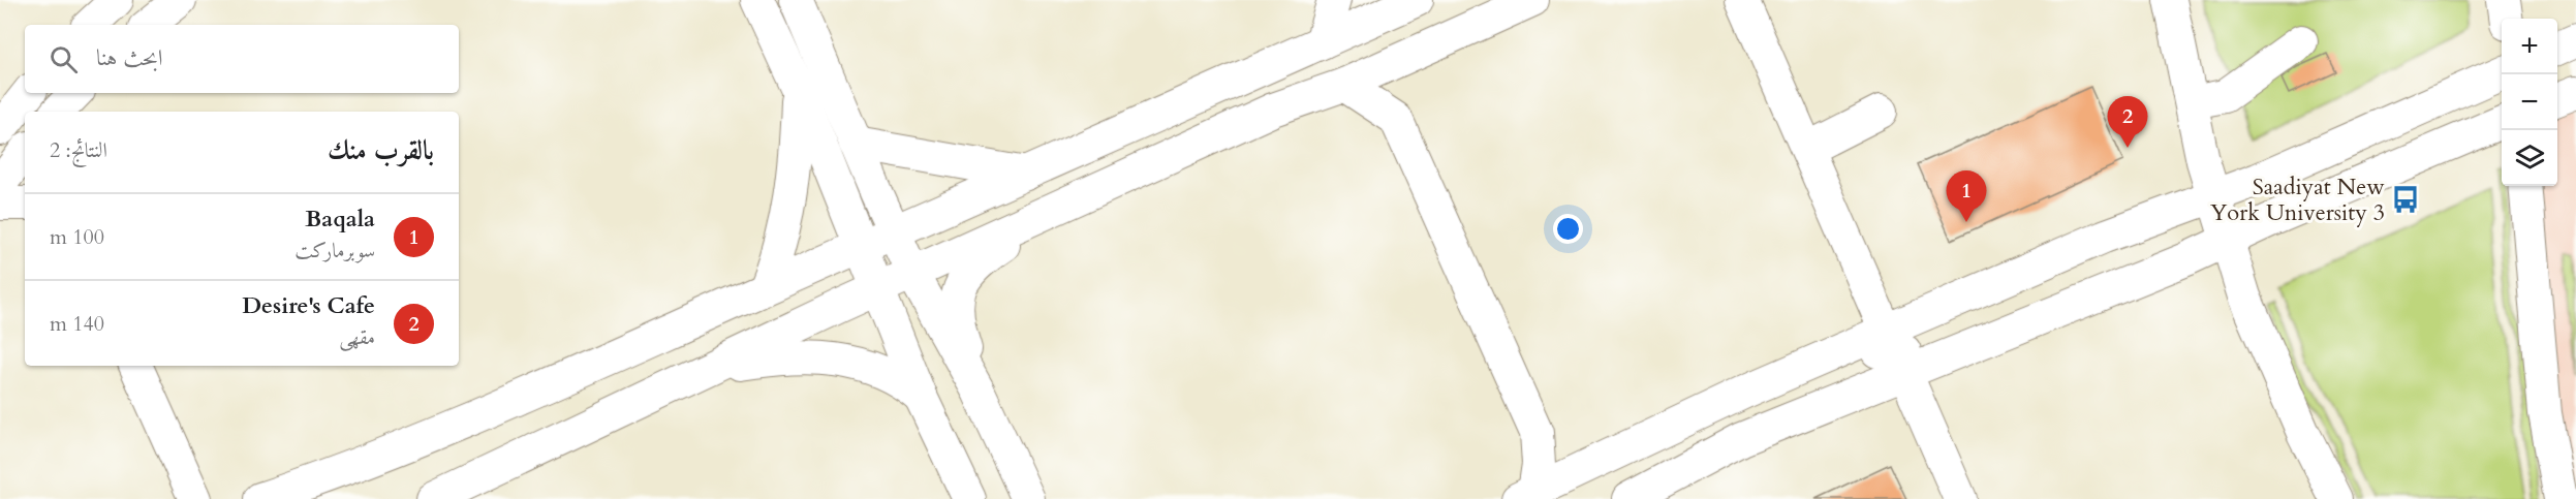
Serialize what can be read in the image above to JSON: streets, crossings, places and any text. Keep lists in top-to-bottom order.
{
  "places": {
    "bus stop": ["Saadiyat New York University 3"]
  },
  "page": {
    "map_buttons": ["+", "−"],
    "search": "ابحث هنا",
    "pins": ["2", "1"],
    "heading": ["بالقرب منك", "النتائج: 2"],
    "list": [
      {
        "mark": "1",
        "name": "Baqala",
        "note": "سوبرماركت",
        "value": "100 m"
      },
      {
        "mark": "2",
        "name": "Desire's Cafe",
        "note": "مقهى",
        "value": "140 m"
      }
    ]
  }
}
